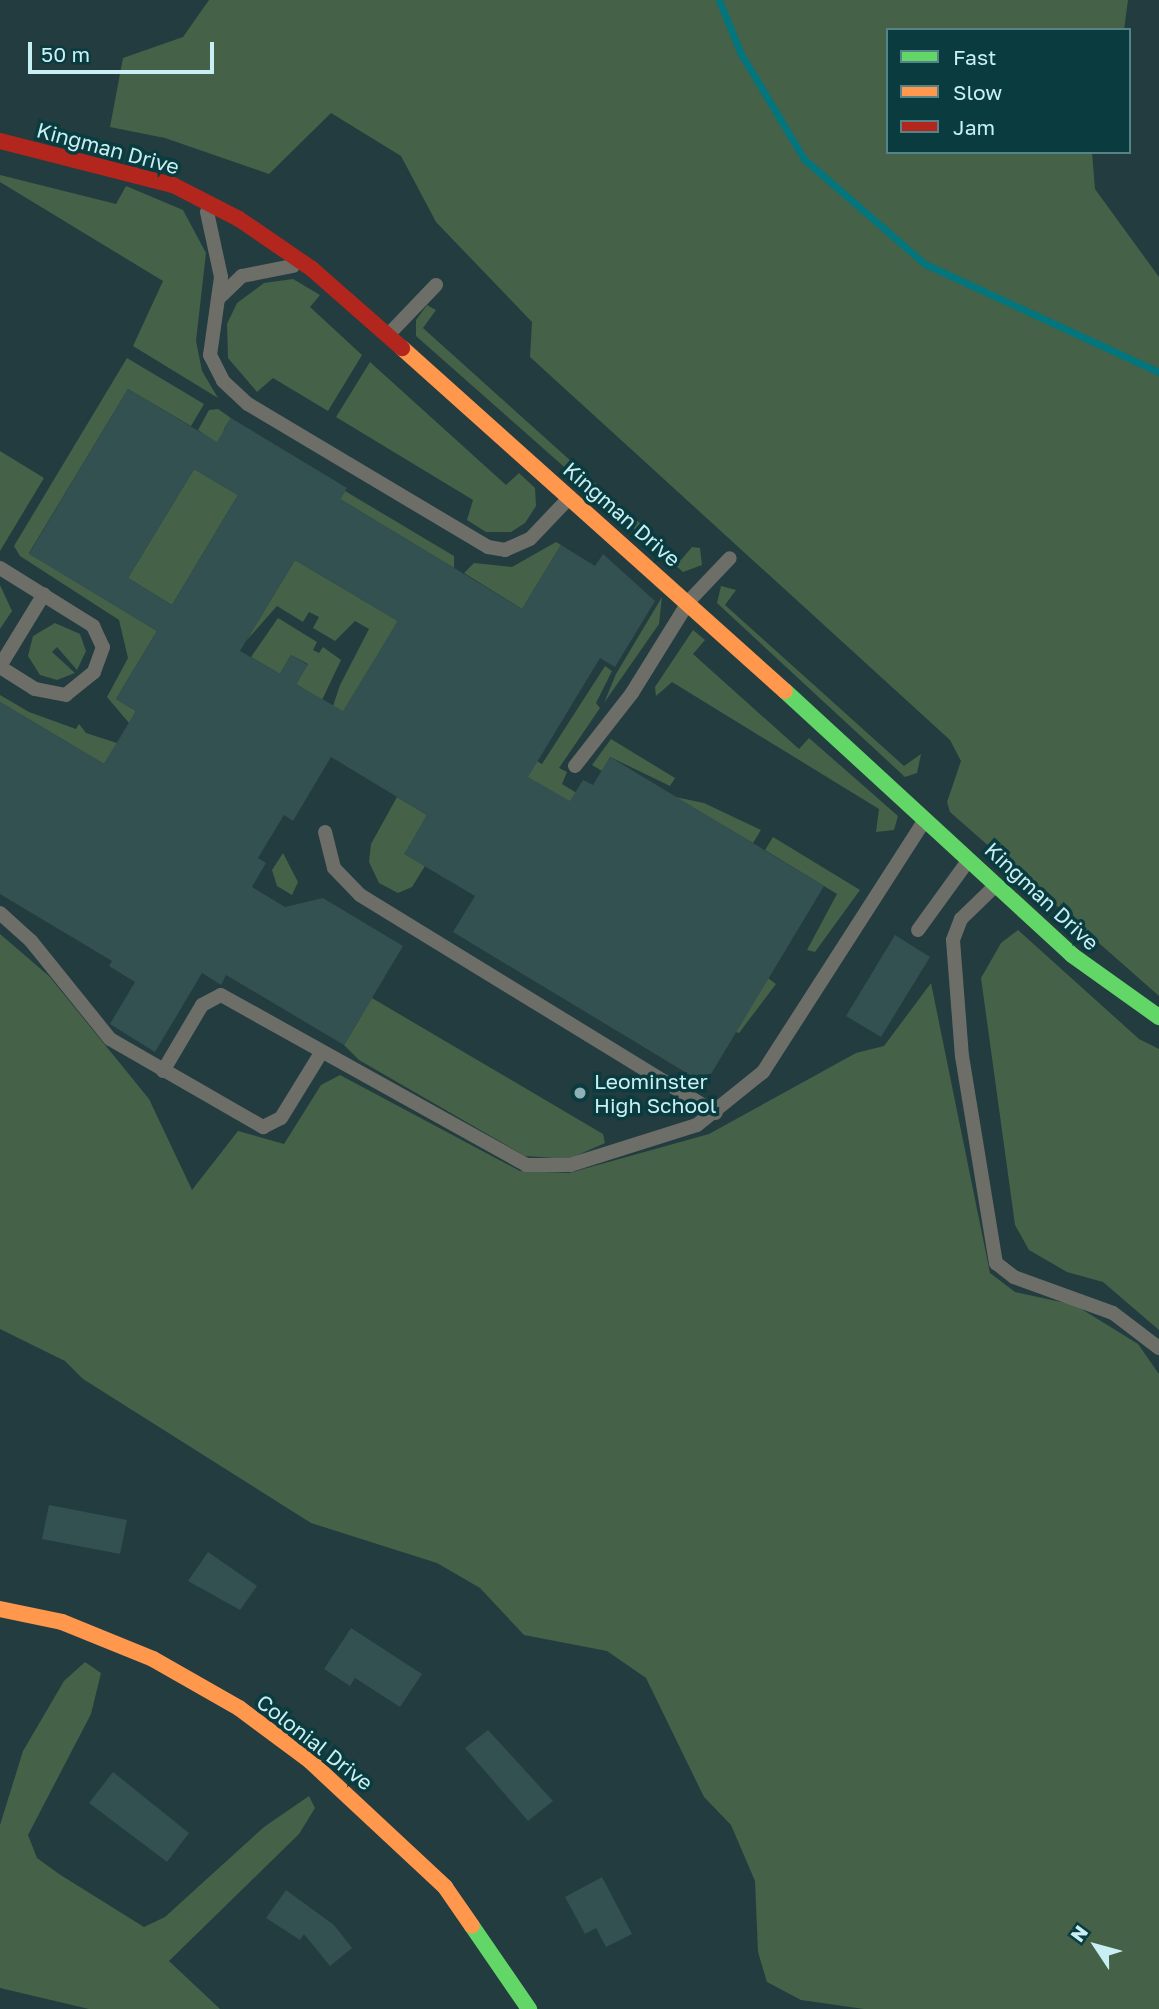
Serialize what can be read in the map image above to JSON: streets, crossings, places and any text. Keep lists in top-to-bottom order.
{
  "streets": {
    "street": ["Kingman Drive", "Colonial Drive"]
  },
  "places": ["Leominster High School"],
  "legend": ["Fast", "Slow", "Jam"],
  "scale_bar": "50 m",
  "north": "top left"
}
